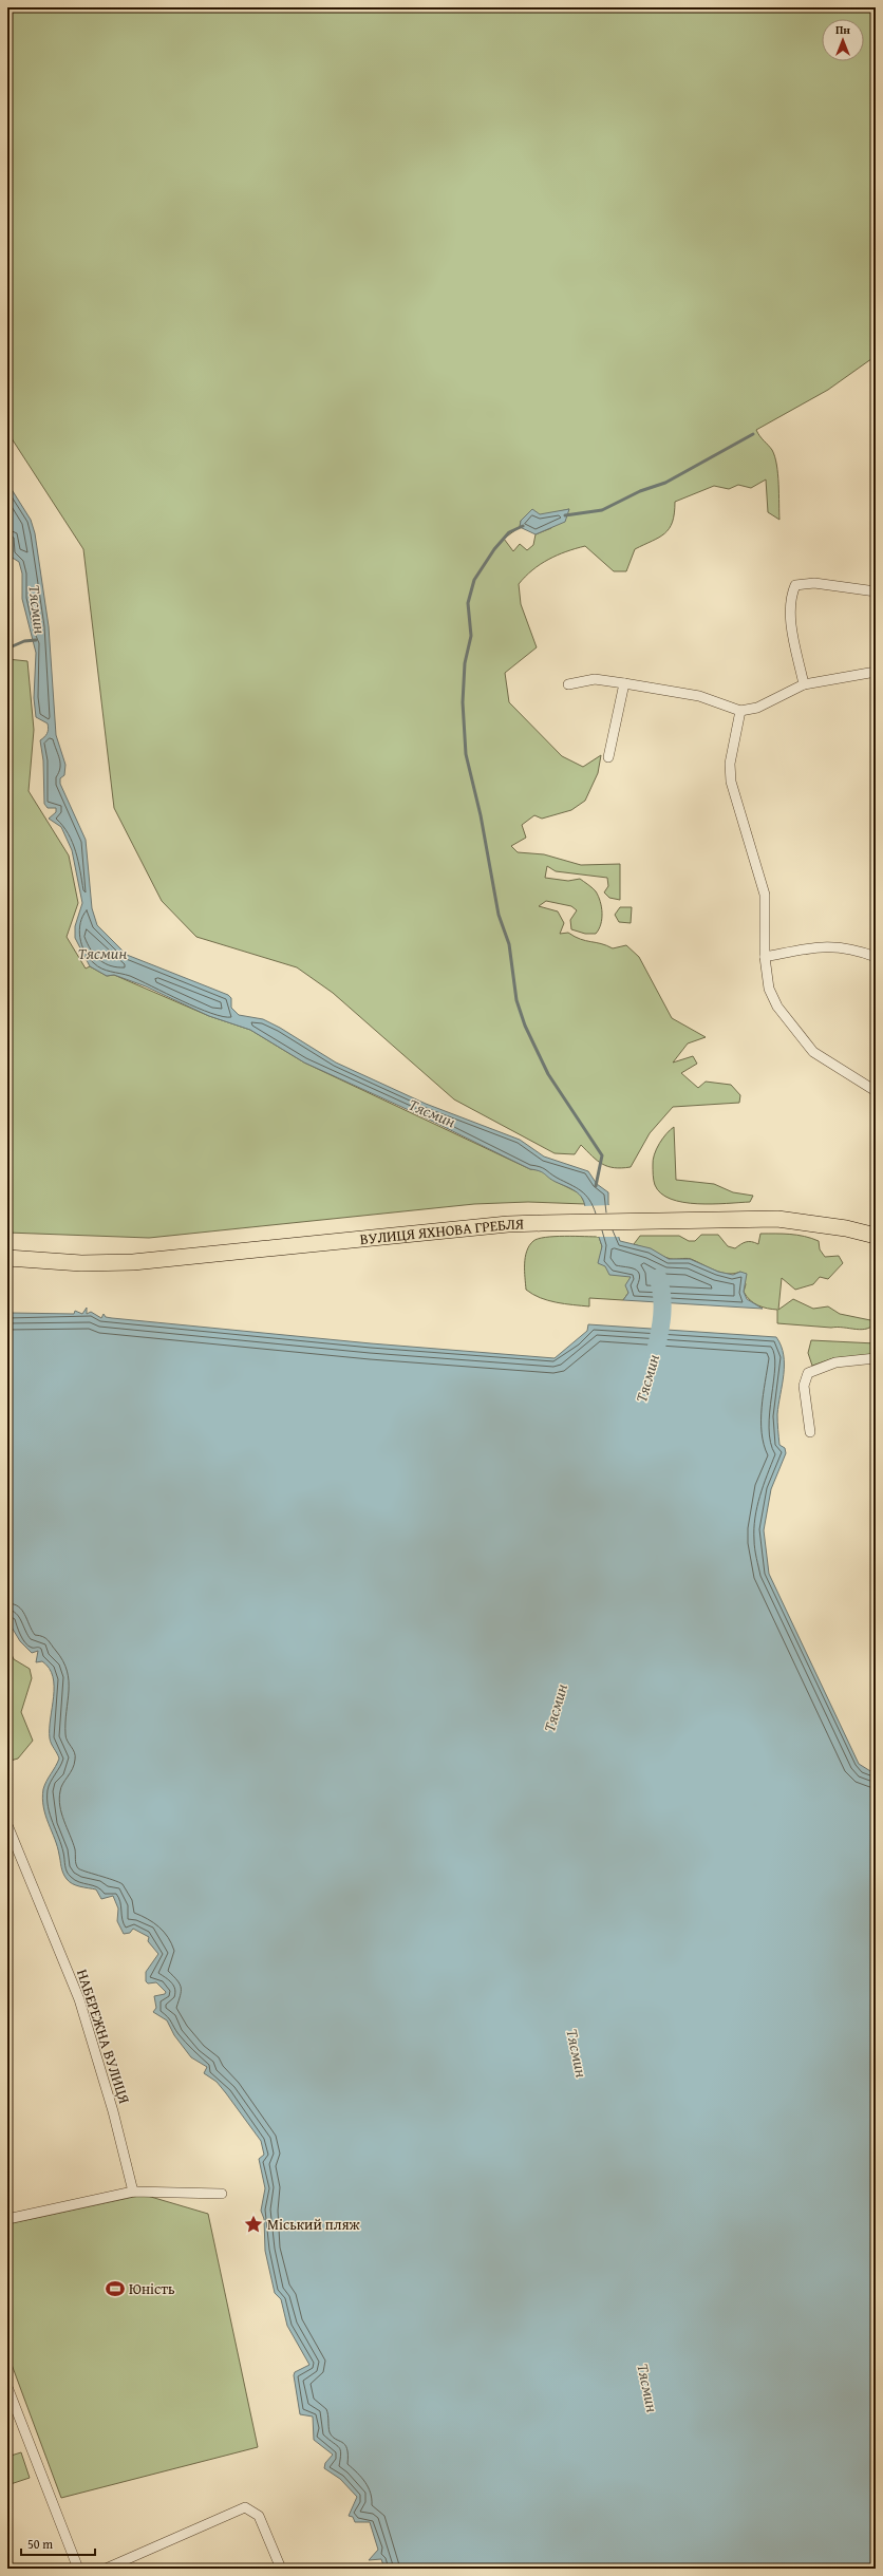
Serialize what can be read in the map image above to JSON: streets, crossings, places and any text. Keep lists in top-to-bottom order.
{
  "streets": {
    "main road": ["ВУЛИЦЯ ЯХНОВА ГРЕБЛЯ"],
    "street": ["НАБЕРЕЖНА ВУЛИЦЯ"]
  },
  "water": ["Тясмин"],
  "places": {
    "place": ["Міський пляж"],
    "sports": ["Юність"]
  },
  "scale_bar": "50 m",
  "north": "top"
}
